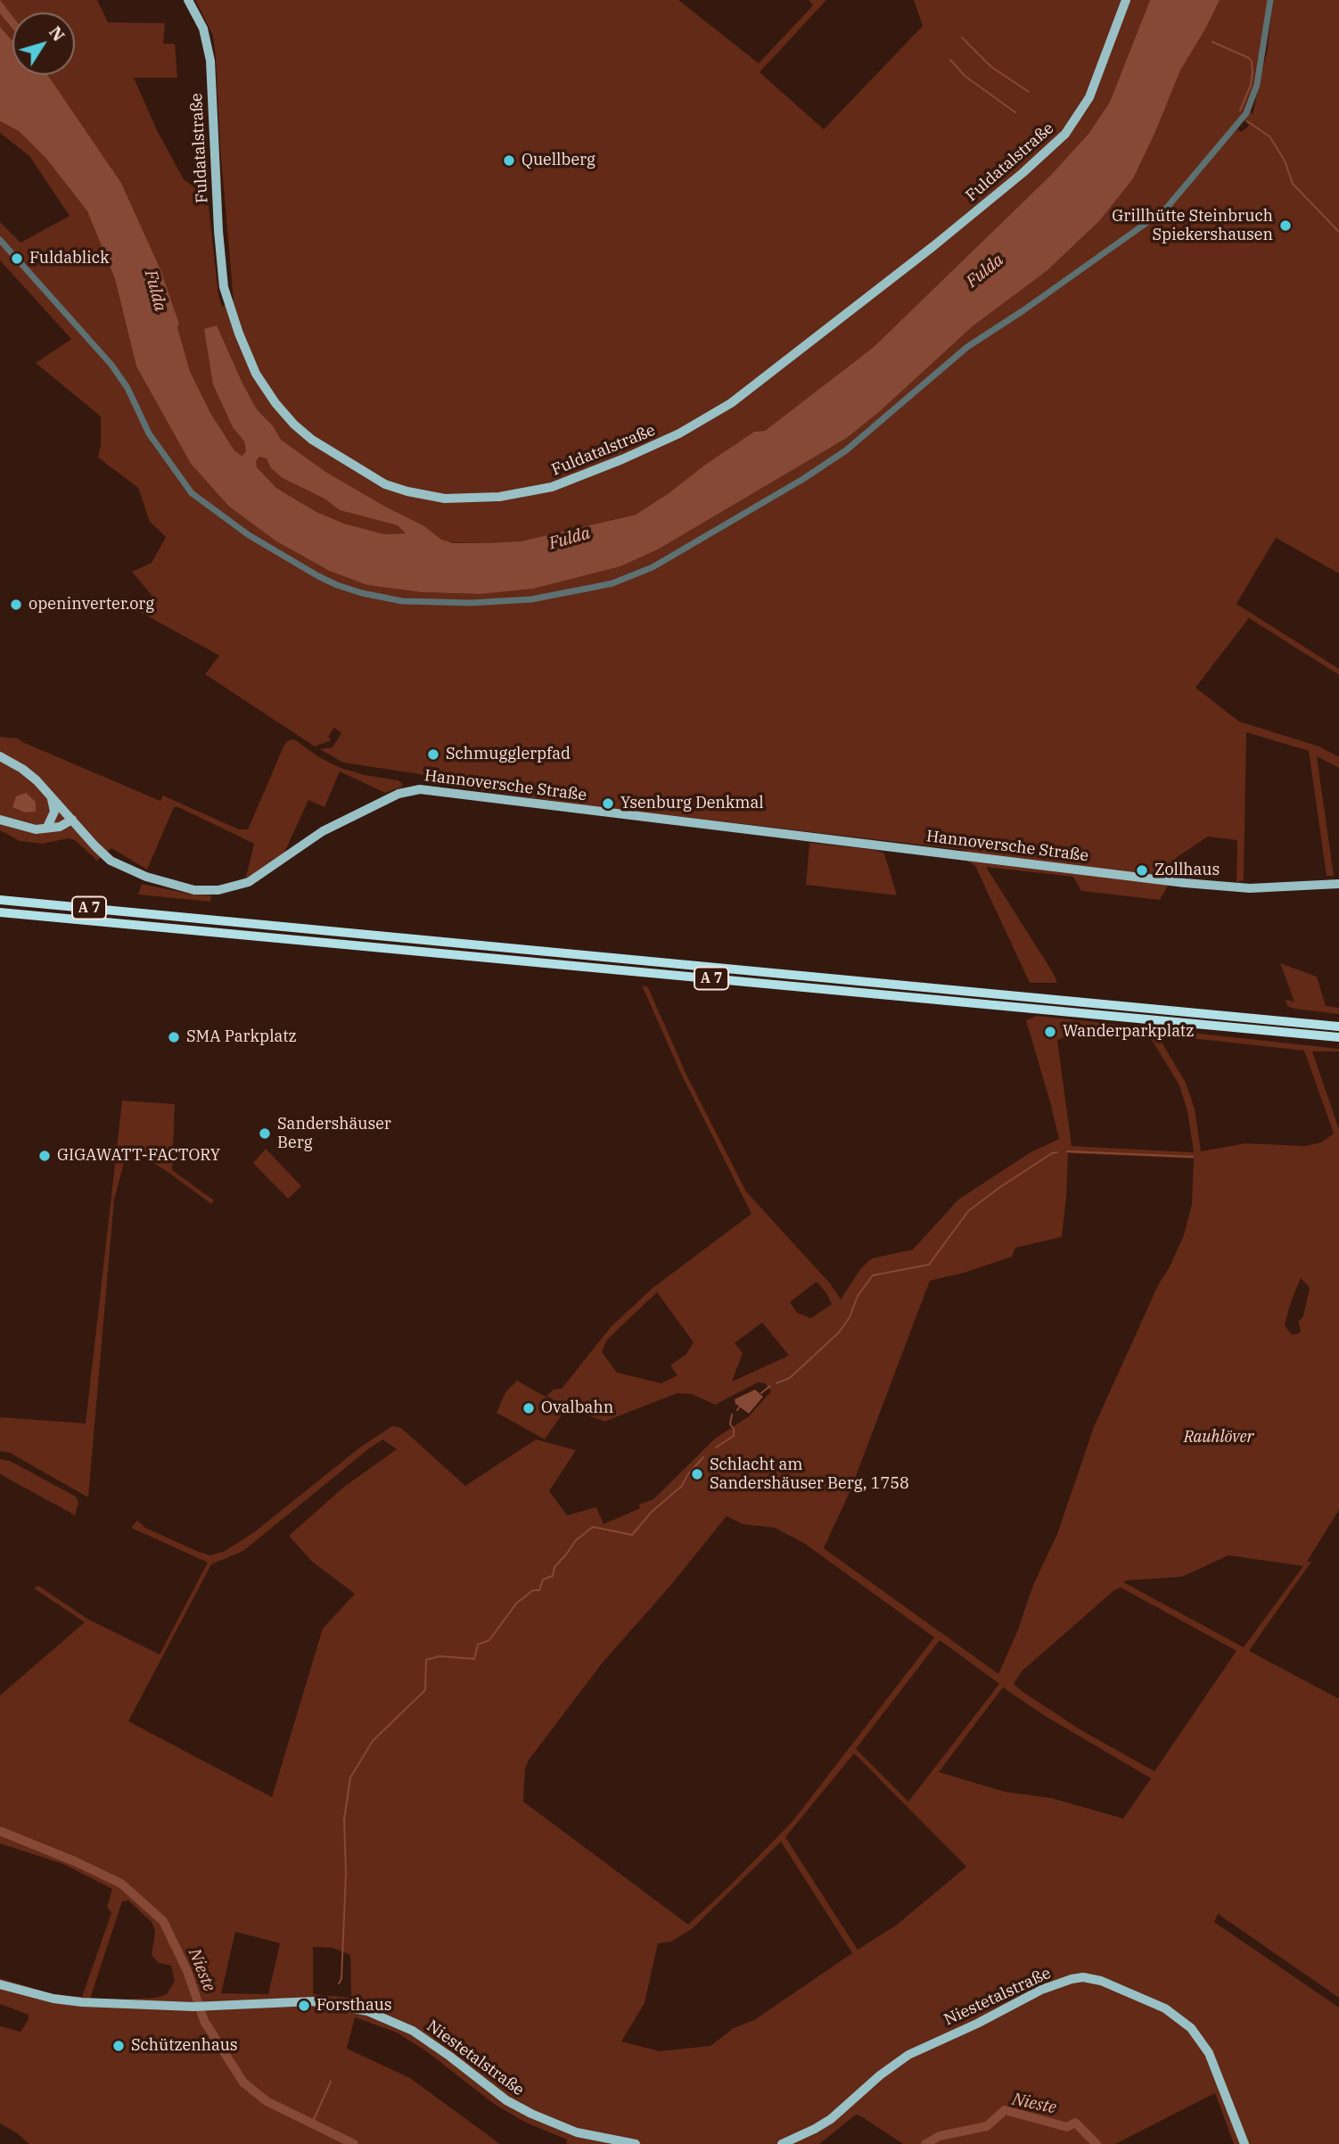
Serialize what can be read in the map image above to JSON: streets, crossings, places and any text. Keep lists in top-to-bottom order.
{
  "streets": {
    "highway": ["A 7"],
    "main road": ["Fuldatalstraße", "Hannoversche Straße", "Niestetalstraße"]
  },
  "water": ["Fulda", "Nieste"],
  "parks": ["Rauhlöver"],
  "places": [
    "Quellberg",
    "Grillhütte Steinbruch Spiekershausen",
    "Fuldablick",
    "openinverter.org",
    "Schmugglerpfad",
    "Ysenburg Denkmal",
    "Zollhaus",
    "Wanderparkplatz",
    "SMA Parkplatz",
    "Sandershäuser Berg",
    "GIGAWATT-FACTORY",
    "Ovalbahn",
    "Schlacht am Sandershäuser Berg, 1758",
    "Forsthaus",
    "Schützenhaus"
  ],
  "north": "top right"
}
